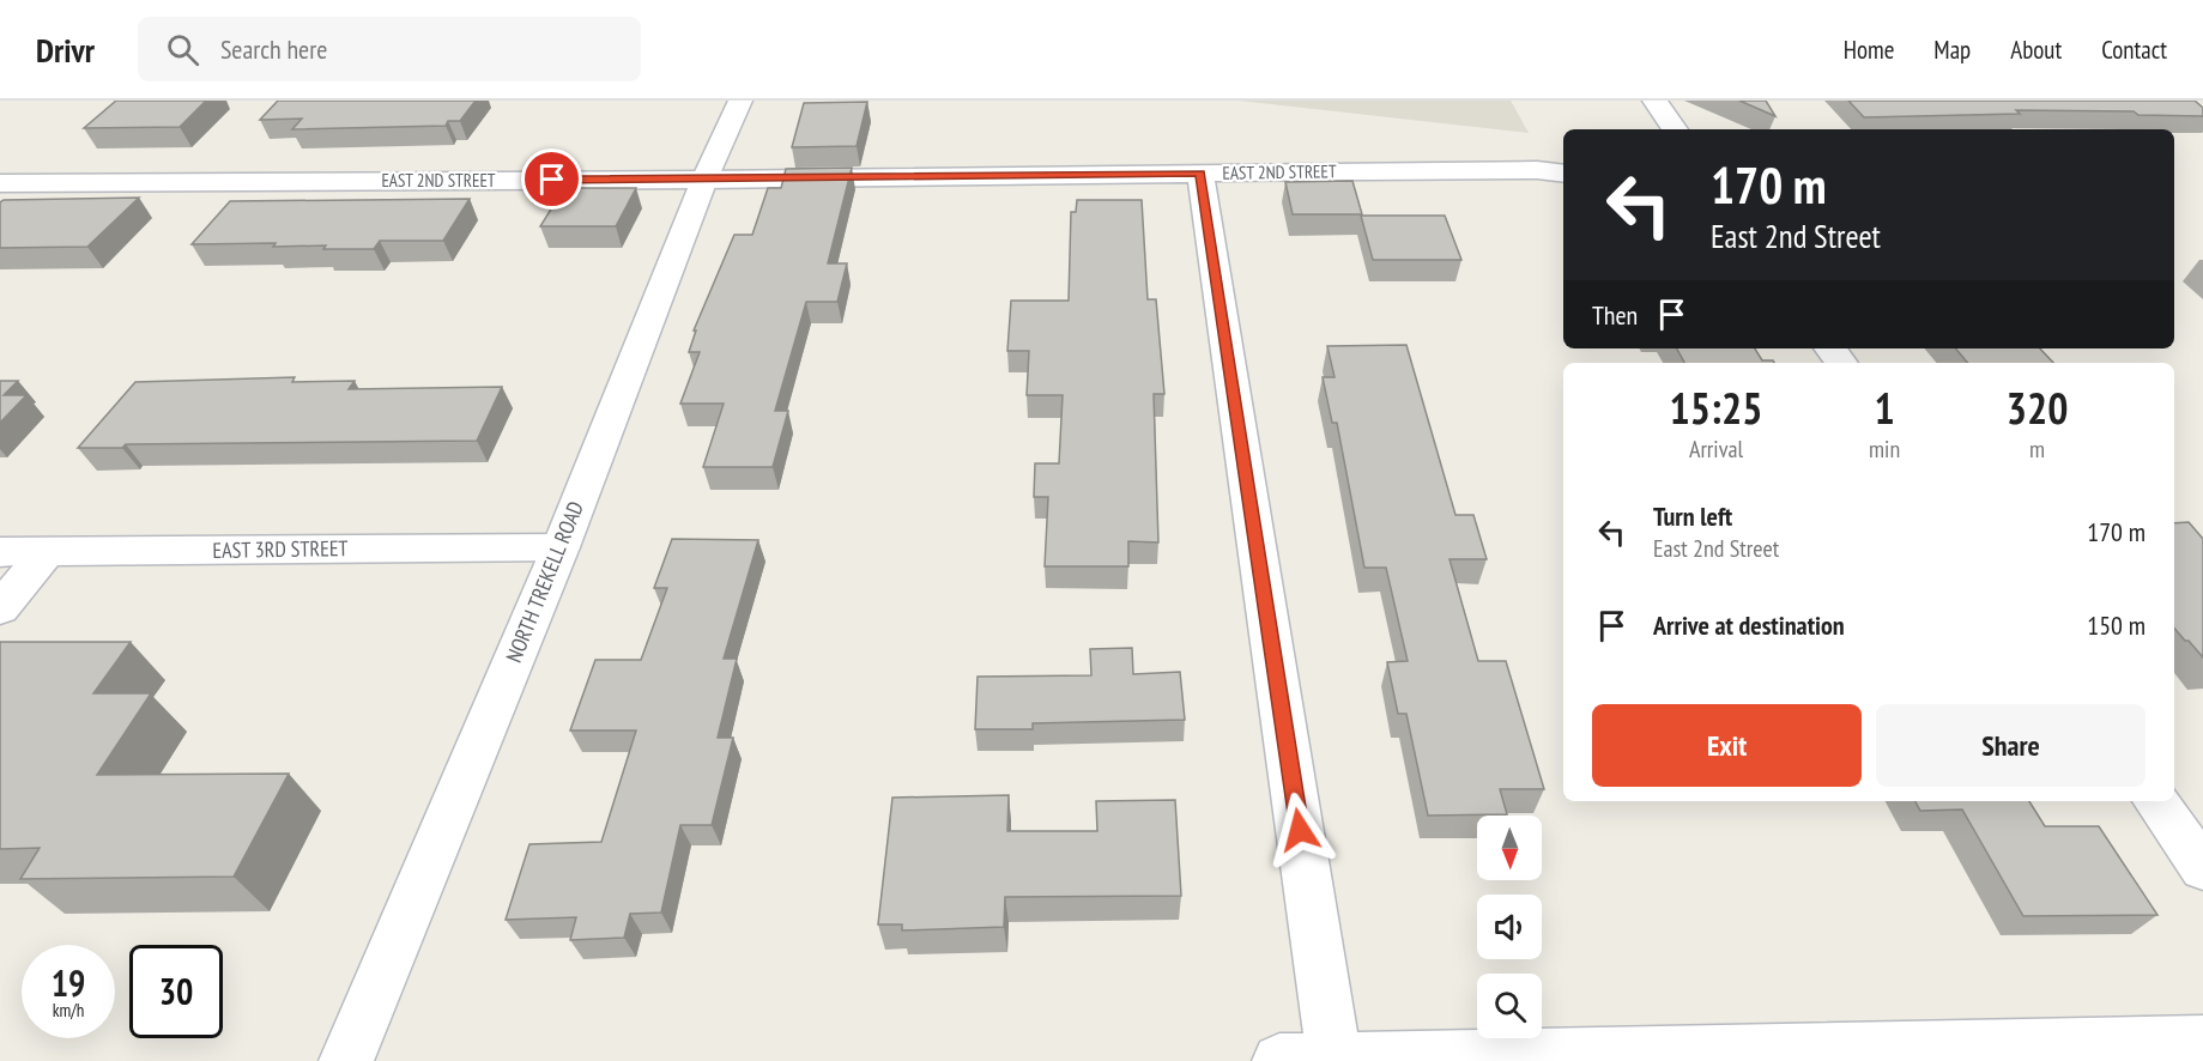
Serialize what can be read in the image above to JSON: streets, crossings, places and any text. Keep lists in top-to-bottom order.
{
  "streets": {
    "street": ["EAST 2ND STREET", "EAST 3RD STREET", "NORTH TREKELL ROAD"]
  },
  "crossings": [
    ["EAST 2ND STREET", "NORTH TREKELL ROAD"],
    ["EAST 3RD STREET", "NORTH TREKELL ROAD"]
  ],
  "north": "bottom",
  "page": {
    "header": "Drivr",
    "search": "Search here",
    "nav": [
      "Home",
      "Map",
      "About",
      "Contact"
    ],
    "turn": ["170 m", "East 2nd Street"],
    "then": "Then",
    "eta": [
      "15:25",
      "Arrival",
      "1",
      "min",
      "320",
      "m"
    ],
    "list": [
      {
        "name": "Turn left",
        "note": "East 2nd Street",
        "value": "170 m"
      },
      {
        "name": "Arrive at destination",
        "value": "150 m"
      }
    ],
    "buttons": ["Exit", "Share"],
    "speed": "19 km/h",
    "limit": "30"
  }
}
